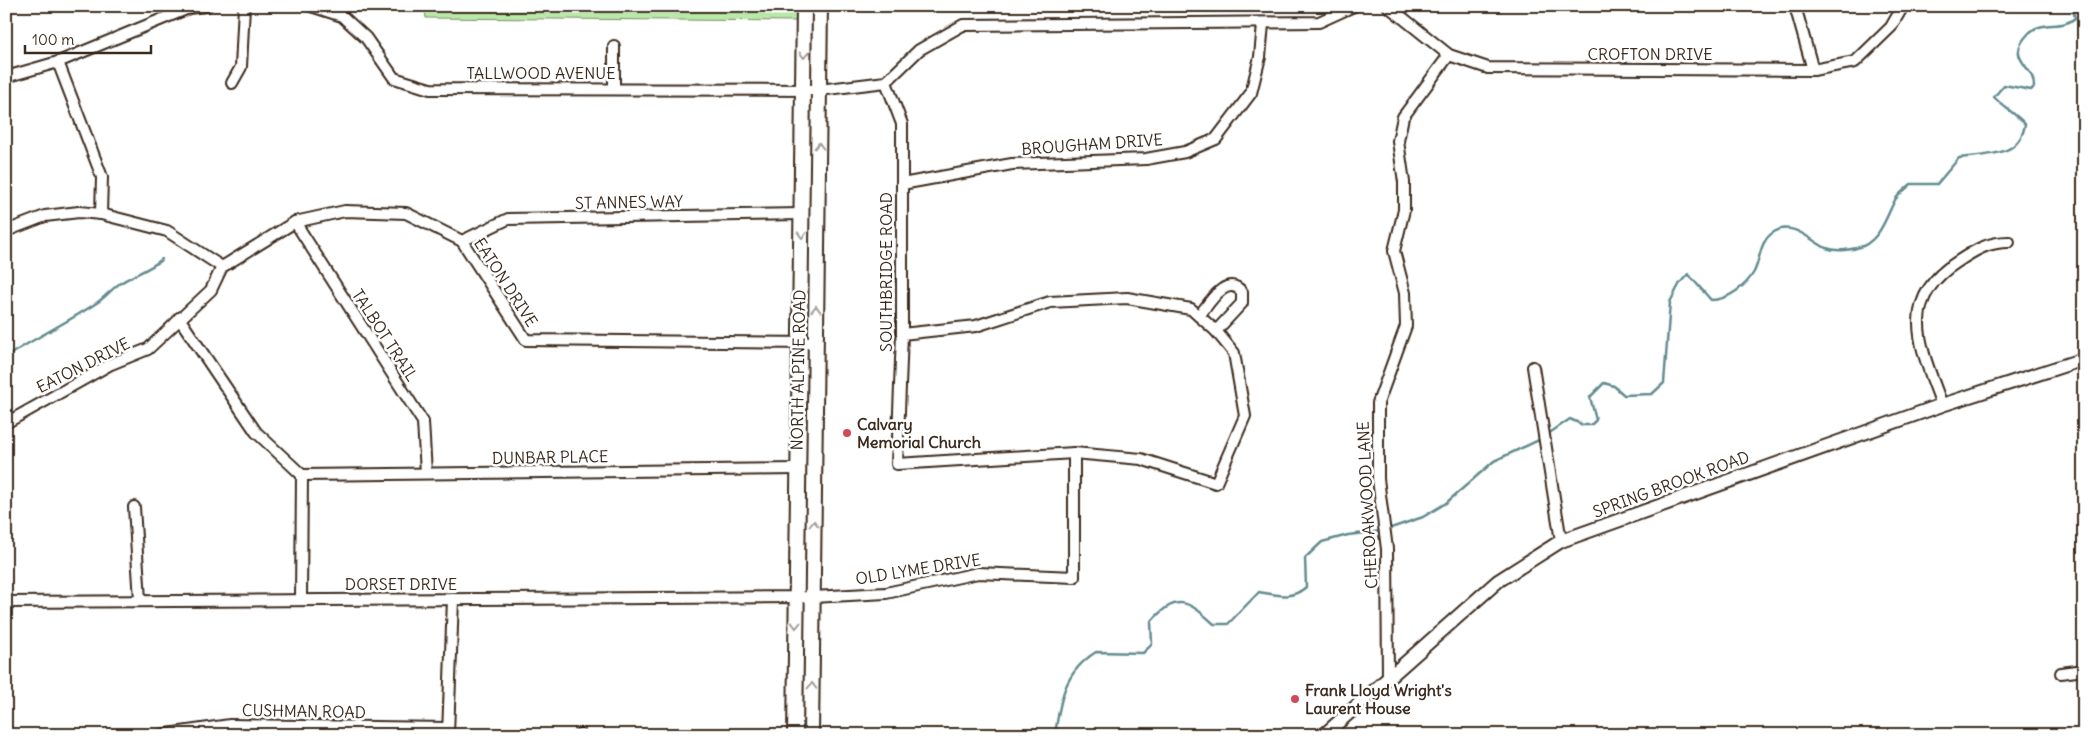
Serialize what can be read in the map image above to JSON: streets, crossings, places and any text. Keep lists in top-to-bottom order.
{
  "streets": {
    "main road": ["NORTH ALPINE ROAD"],
    "street": [
      "CROFTON DRIVE",
      "TALLWOOD AVENUE",
      "BROUGHAM DRIVE",
      "ST ANNES WAY",
      "SOUTHBRIDGE ROAD",
      "EATON DRIVE",
      "TALBOT TRAIL",
      "DUNBAR PLACE",
      "SPRING BROOK ROAD",
      "CHEROAKWOOD LANE",
      "OLD LYME DRIVE",
      "DORSET DRIVE",
      "CUSHMAN ROAD"
    ]
  },
  "crossings": [
    ["CROFTON DRIVE", "CHEROAKWOOD LANE"],
    ["TALLWOOD AVENUE", "SOUTHBRIDGE ROAD"],
    ["TALLWOOD AVENUE", "NORTH ALPINE ROAD"],
    ["BROUGHAM DRIVE", "SOUTHBRIDGE ROAD"],
    ["ST ANNES WAY", "EATON DRIVE"],
    ["ST ANNES WAY", "NORTH ALPINE ROAD"],
    ["SOUTHBRIDGE ROAD", "OLD LYME DRIVE"],
    ["EATON DRIVE", "TALBOT TRAIL"],
    ["EATON DRIVE", "NORTH ALPINE ROAD"],
    ["TALBOT TRAIL", "DUNBAR PLACE"],
    ["NORTH ALPINE ROAD", "DUNBAR PLACE"],
    ["NORTH ALPINE ROAD", "OLD LYME DRIVE"],
    ["NORTH ALPINE ROAD", "DORSET DRIVE"],
    ["SPRING BROOK ROAD", "CHEROAKWOOD LANE"],
    ["OLD LYME DRIVE", "DORSET DRIVE"]
  ],
  "places": ["Calvary Memorial Church", "Frank Lloyd Wright's Laurent House"],
  "scale_bar": "100 m"
}
